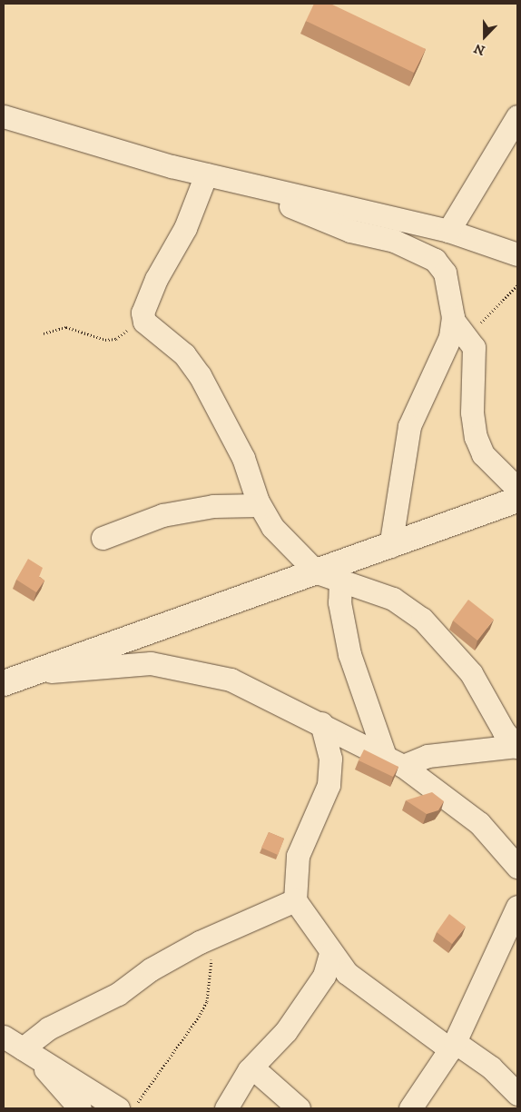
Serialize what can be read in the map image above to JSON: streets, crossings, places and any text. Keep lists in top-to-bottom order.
{
  "north": "bottom"
}
